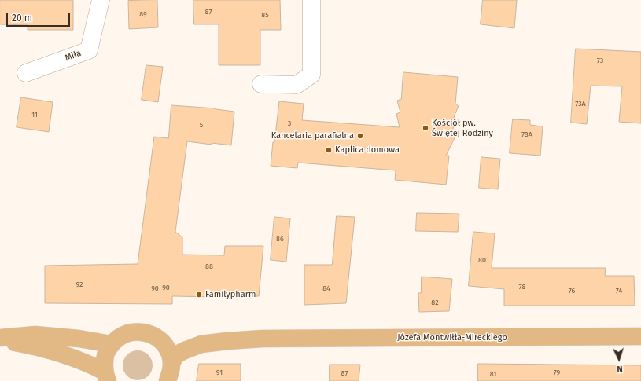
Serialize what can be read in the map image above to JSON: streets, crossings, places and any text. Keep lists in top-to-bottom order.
{
  "streets": {
    "main road": ["Józefa Montwiłła-Mireckiego"],
    "street": ["Miła"]
  },
  "places": [
    "Kościół pw. Świętej Rodziny",
    "Kancelaria parafialna",
    "Kaplica domowa",
    "Familypharm"
  ],
  "house_numbers": [
    "87",
    "89",
    "85",
    "73",
    "73A",
    "11",
    "3",
    "5",
    "78A",
    "86",
    "80",
    "88",
    "92",
    "78",
    "90",
    "90",
    "84",
    "76",
    "74",
    "82",
    "91",
    "79",
    "87",
    "81"
  ],
  "scale_bar": "20 m",
  "north": "bottom"
}
